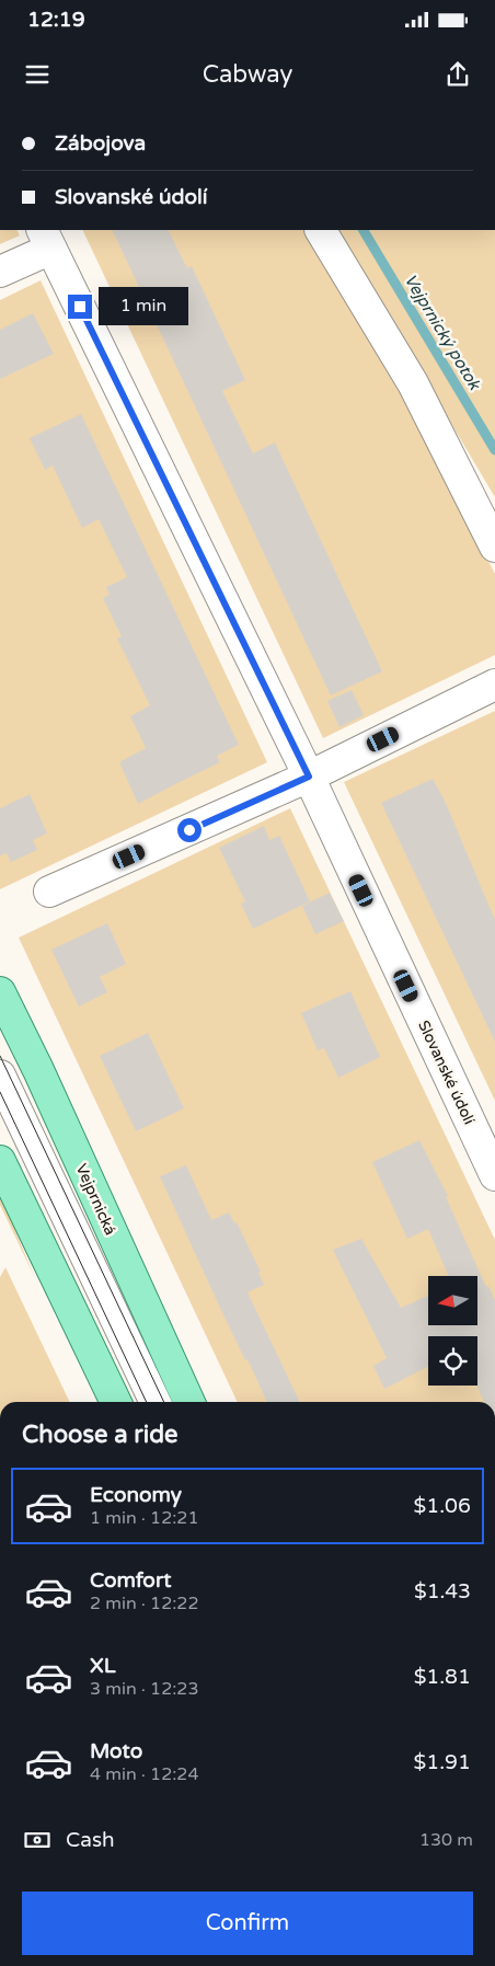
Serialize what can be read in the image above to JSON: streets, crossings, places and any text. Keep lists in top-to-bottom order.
{
  "streets": {
    "main road": ["Vejprnická"],
    "street": ["Slovanské údolí"]
  },
  "water": ["Vejprnický potok"],
  "north": "left",
  "page": {
    "status": "12:19",
    "header": "Cabway",
    "banner": ["Zábojova", "Slovanské údolí"],
    "bubble": "1 min",
    "heading": "Choose a ride",
    "list": [
      {
        "name": "Economy",
        "note": "1 min · 12:21",
        "value": "$1.06"
      },
      {
        "name": "Comfort",
        "note": "2 min · 12:22",
        "value": "$1.43"
      },
      {
        "name": "XL",
        "note": "3 min · 12:23",
        "value": "$1.81"
      },
      {
        "name": "Moto",
        "note": "4 min · 12:24",
        "value": "$1.91"
      }
    ],
    "pay": ["Cash", "130 m"],
    "buttons": "Confirm"
  }
}
